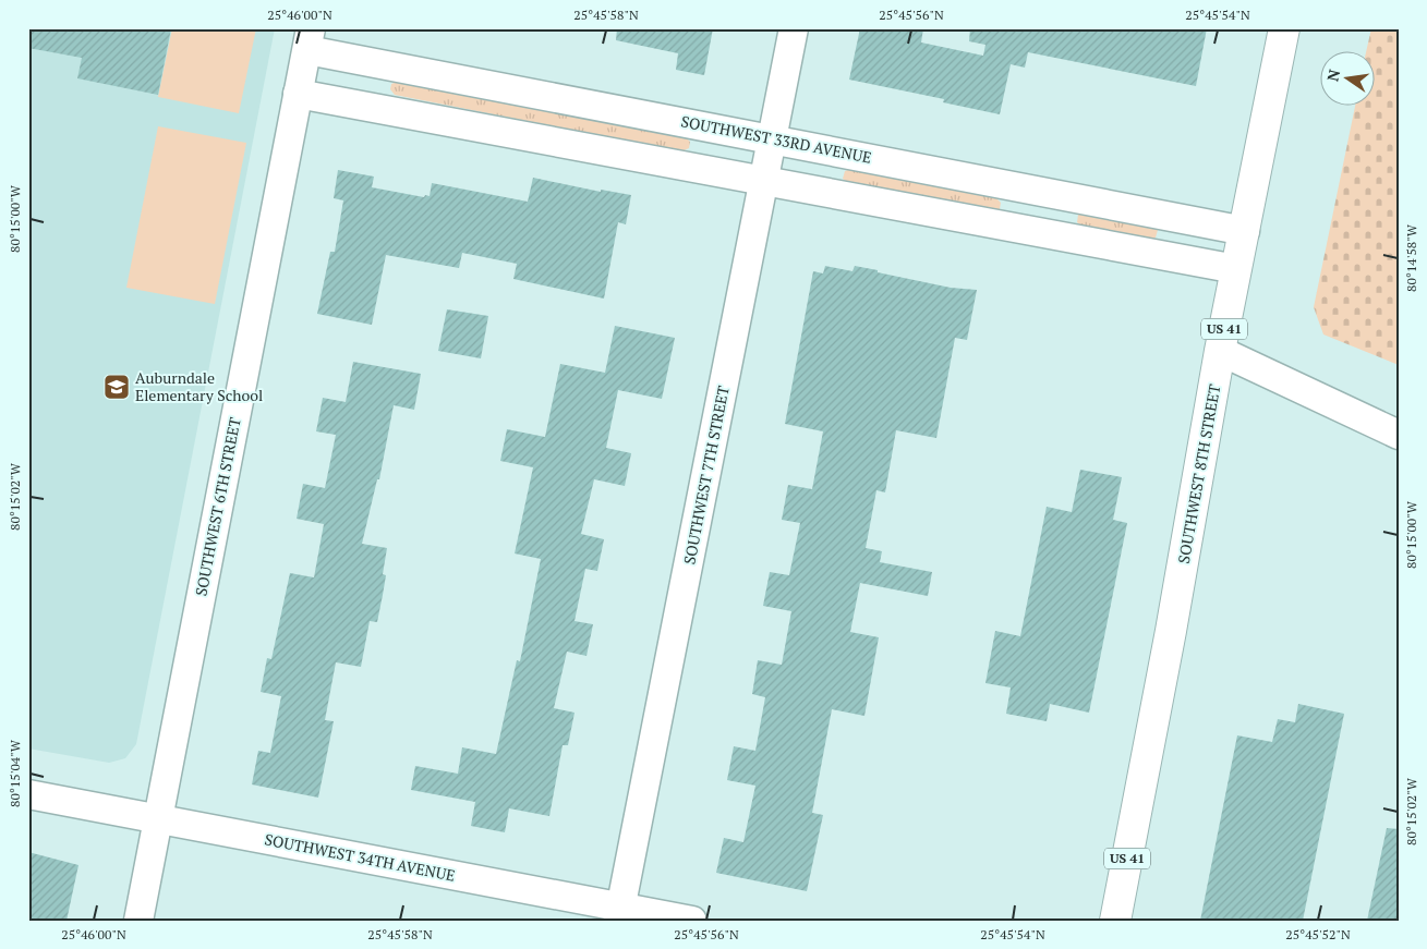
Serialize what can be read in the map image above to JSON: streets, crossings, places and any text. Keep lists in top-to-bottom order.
{
  "streets": {
    "main road": ["US 41", "SOUTHWEST 8TH STREET"],
    "street": [
      "SOUTHWEST 33RD AVENUE",
      "SOUTHWEST 7TH STREET",
      "SOUTHWEST 6TH STREET",
      "SOUTHWEST 34TH AVENUE"
    ]
  },
  "crossings": [
    ["SOUTHWEST 33RD AVENUE", "SOUTHWEST 8TH STREET"],
    ["SOUTHWEST 33RD AVENUE", "SOUTHWEST 7TH STREET"],
    ["SOUTHWEST 33RD AVENUE", "SOUTHWEST 6TH STREET"],
    ["SOUTHWEST 7TH STREET", "SOUTHWEST 34TH AVENUE"],
    ["SOUTHWEST 6TH STREET", "SOUTHWEST 34TH AVENUE"]
  ],
  "places": {
    "school or university": ["Auburndale Elementary School"]
  },
  "north": "left",
  "coordinates": [
    "25°46'00\"N",
    "25°45'58\"N",
    "25°45'56\"N",
    "25°45'54\"N",
    "80°15'00\"W",
    "80°14'58\"W",
    "80°15'02\"W",
    "80°15'04\"W",
    "25°45'52\"N"
  ]
}
